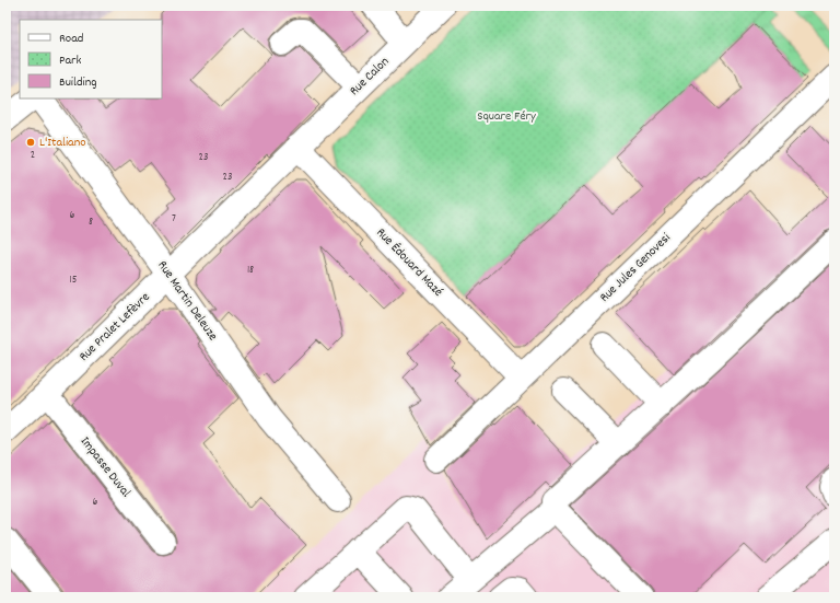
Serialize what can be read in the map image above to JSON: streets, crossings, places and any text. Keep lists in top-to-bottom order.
{
  "streets": {
    "street": [
      "Rue Calon",
      "Rue Édouard Mazé",
      "Rue Jules Genovesi",
      "Rue Martin Deleuze",
      "Rue Pralet Lefèvre",
      "Impasse Duval"
    ]
  },
  "crossings": [
    ["Rue Calon", "Rue Édouard Mazé"],
    ["Rue Calon", "Rue Pralet Lefèvre"],
    ["Rue Édouard Mazé", "Rue Jules Genovesi"],
    ["Rue Édouard Mazé", "Rue Pralet Lefèvre"],
    ["Rue Martin Deleuze", "Rue Pralet Lefèvre"],
    ["Rue Pralet Lefèvre", "Impasse Duval"]
  ],
  "parks": ["Square Féry"],
  "places": ["L'Italiano"],
  "house_numbers": [
    "2",
    "23",
    "23",
    "6",
    "7",
    "8",
    "18",
    "15",
    "6"
  ],
  "legend": ["Road", "Park", "Building"]
}
